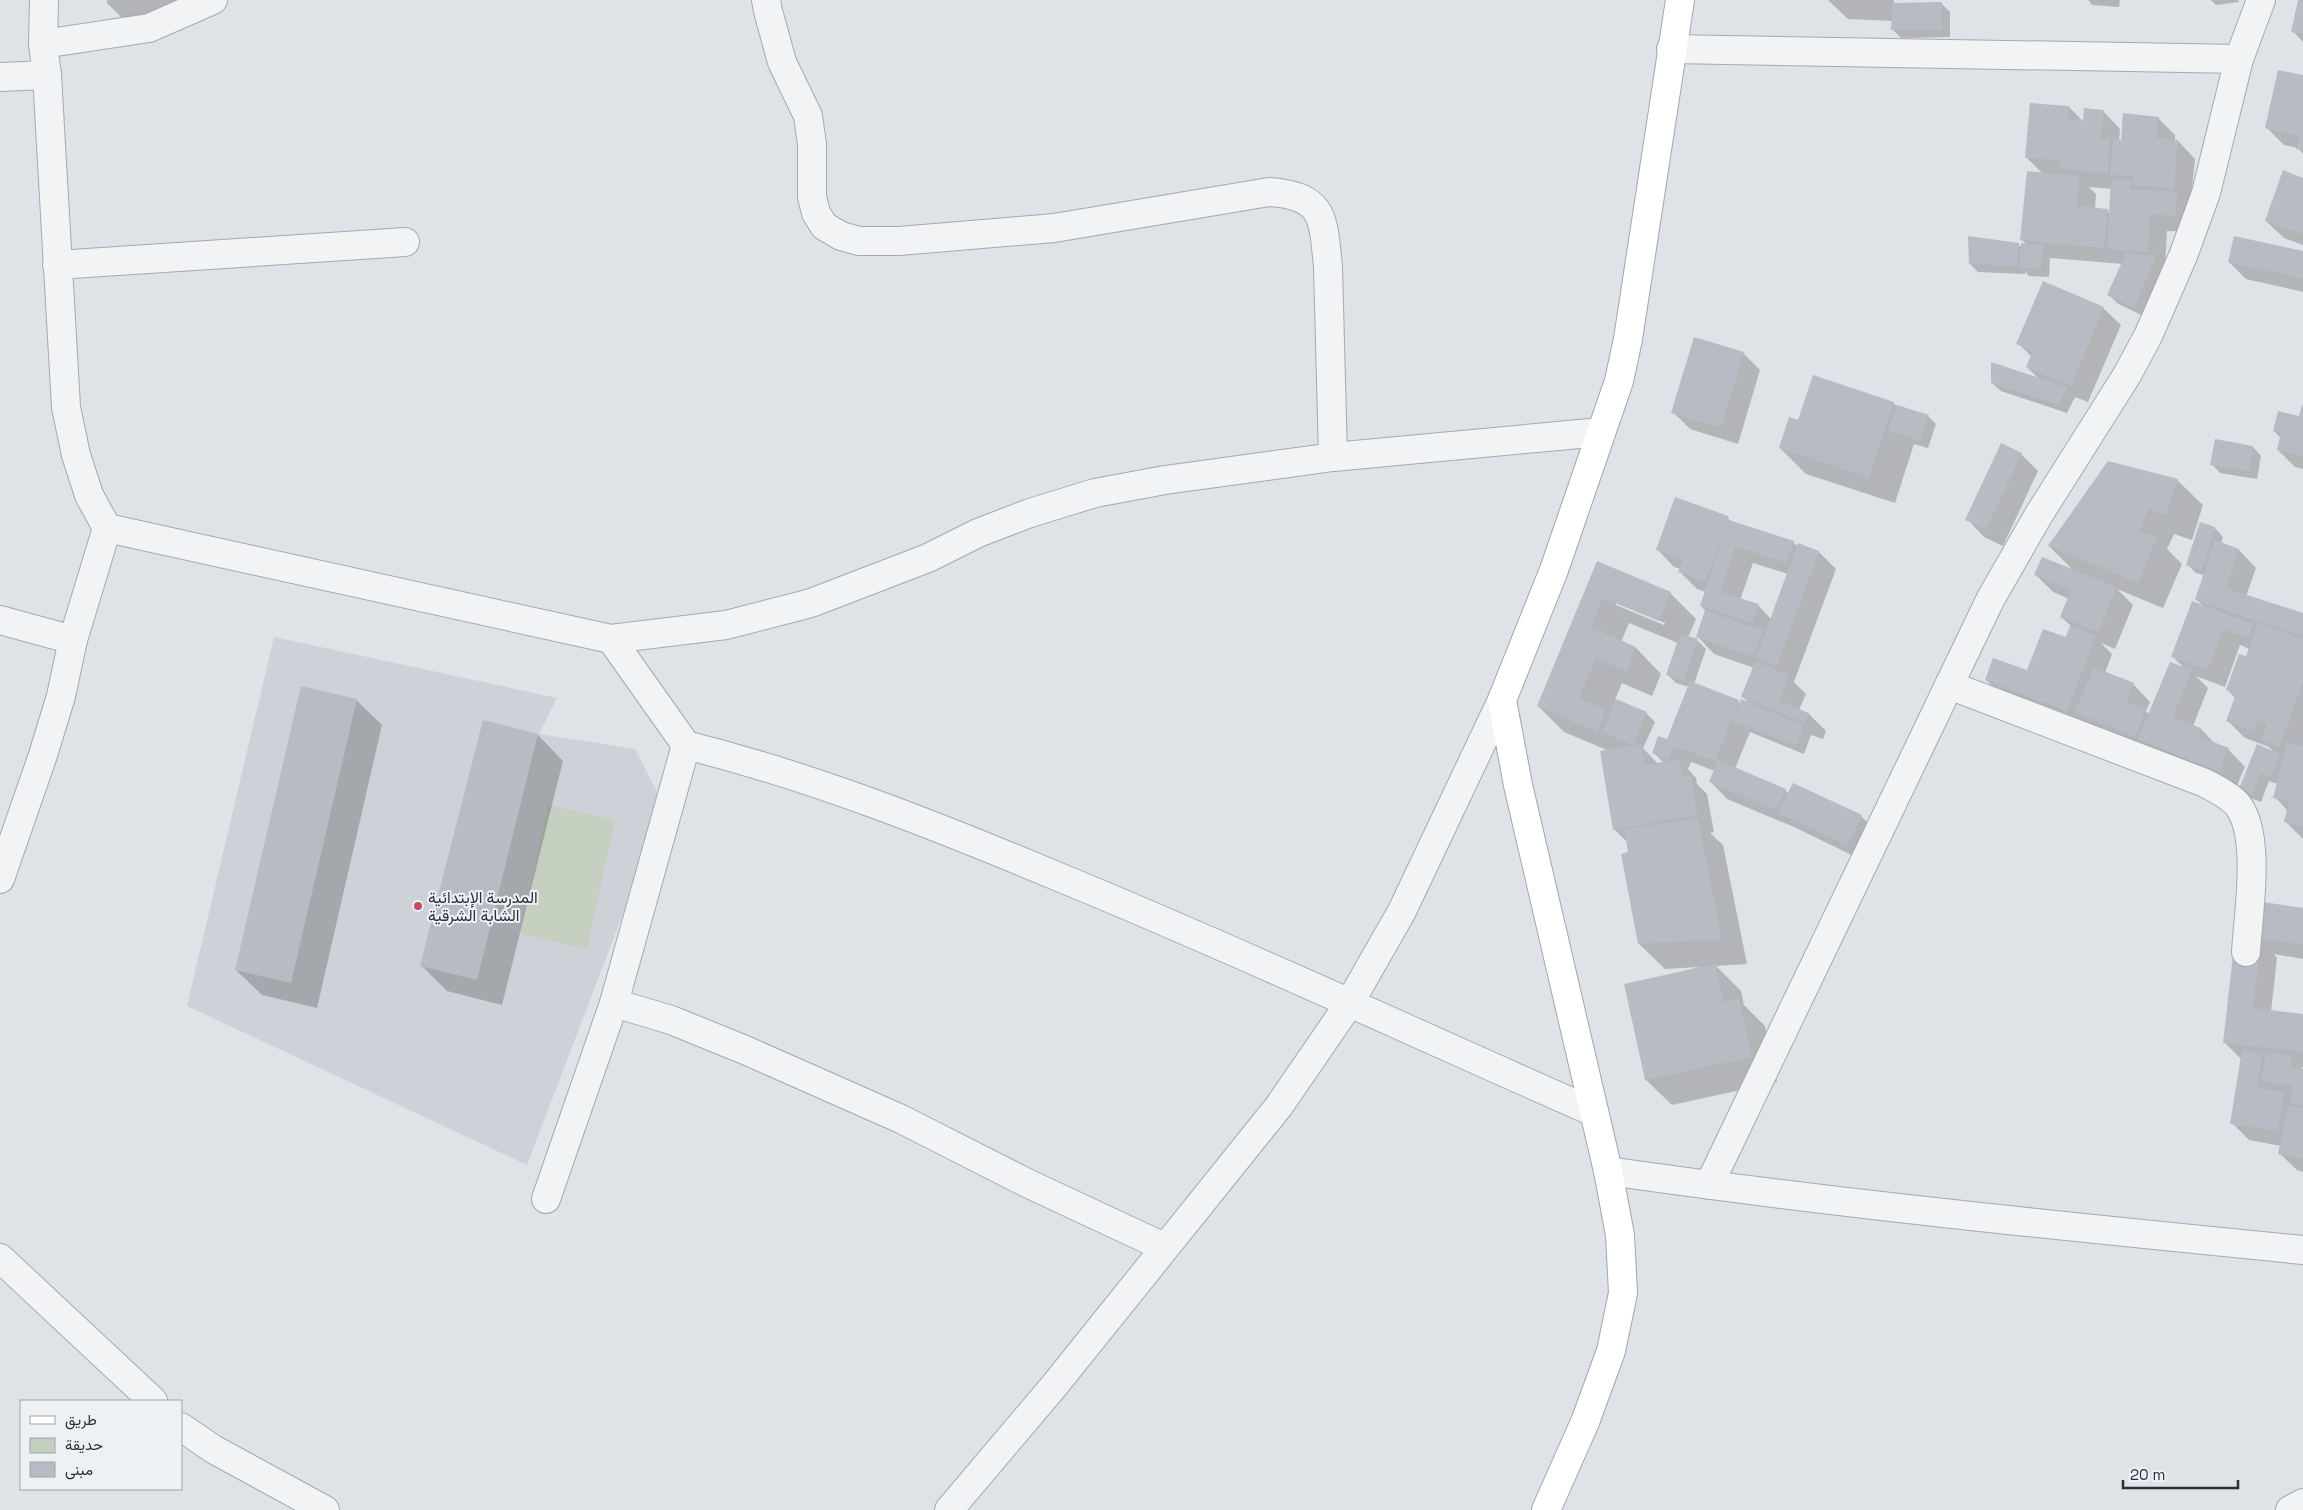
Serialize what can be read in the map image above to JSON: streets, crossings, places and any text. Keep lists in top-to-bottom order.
{
  "places": ["المدرسة الإبتدائية الشابة الشرقية"],
  "legend": ["طريق", "حديقة", "مبنى"],
  "scale_bar": "20 m"
}
